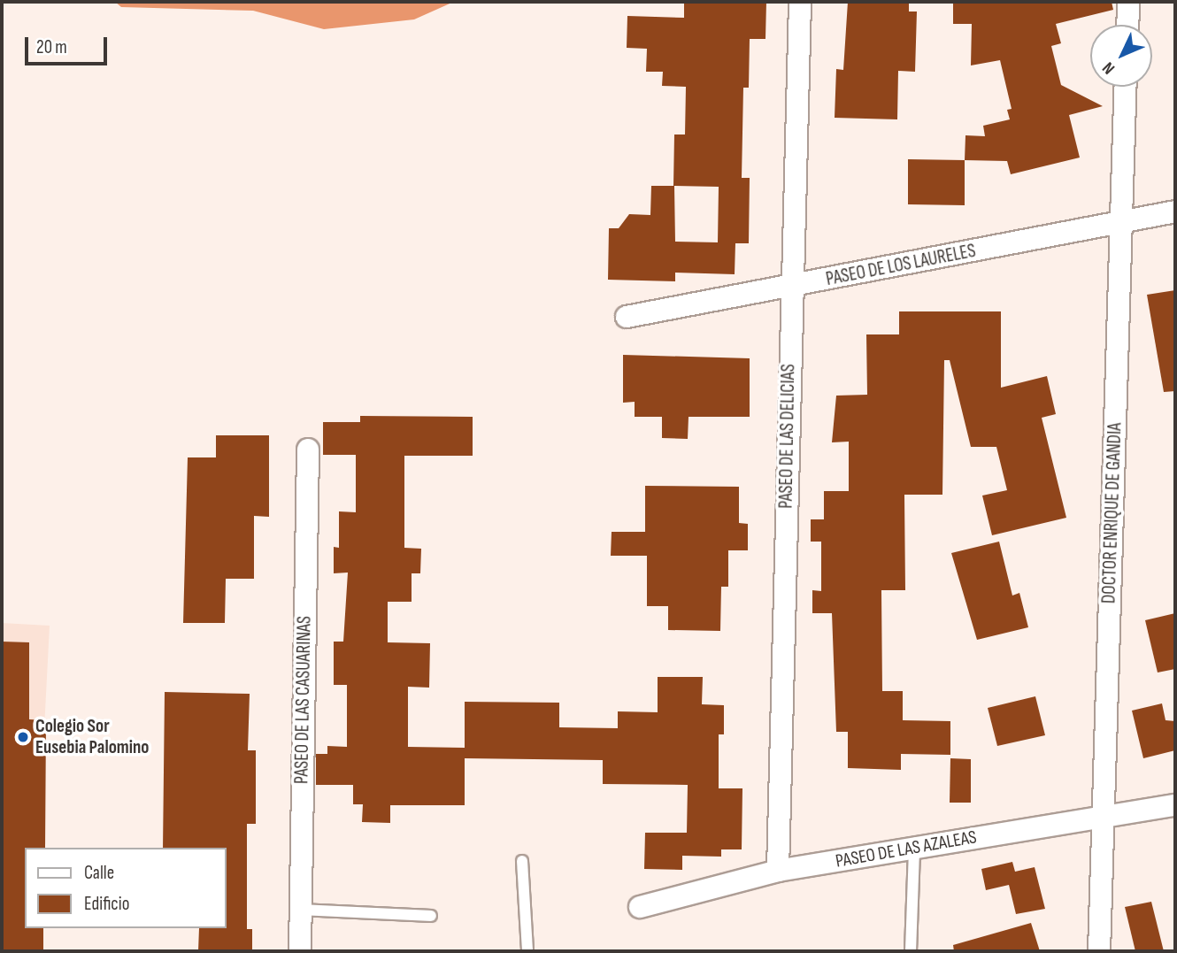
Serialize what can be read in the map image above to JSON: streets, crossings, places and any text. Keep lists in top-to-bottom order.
{
  "streets": {
    "street": [
      "PASEO DE LOS LAURELES",
      "PASEO DE LAS DELICIAS",
      "DOCTOR ENRIQUE DE GANDIA",
      "PASEO DE LAS CASUARINAS",
      "PASEO DE LAS AZALEAS"
    ]
  },
  "crossings": [
    ["PASEO DE LOS LAURELES", "PASEO DE LAS DELICIAS"],
    ["PASEO DE LOS LAURELES", "DOCTOR ENRIQUE DE GANDIA"],
    ["PASEO DE LAS DELICIAS", "PASEO DE LAS AZALEAS"],
    ["DOCTOR ENRIQUE DE GANDIA", "PASEO DE LAS AZALEAS"]
  ],
  "places": ["Colegio Sor Eusebia Palomino"],
  "legend": ["Calle", "Edificio"],
  "scale_bar": "20 m",
  "north": "bottom left"
}
